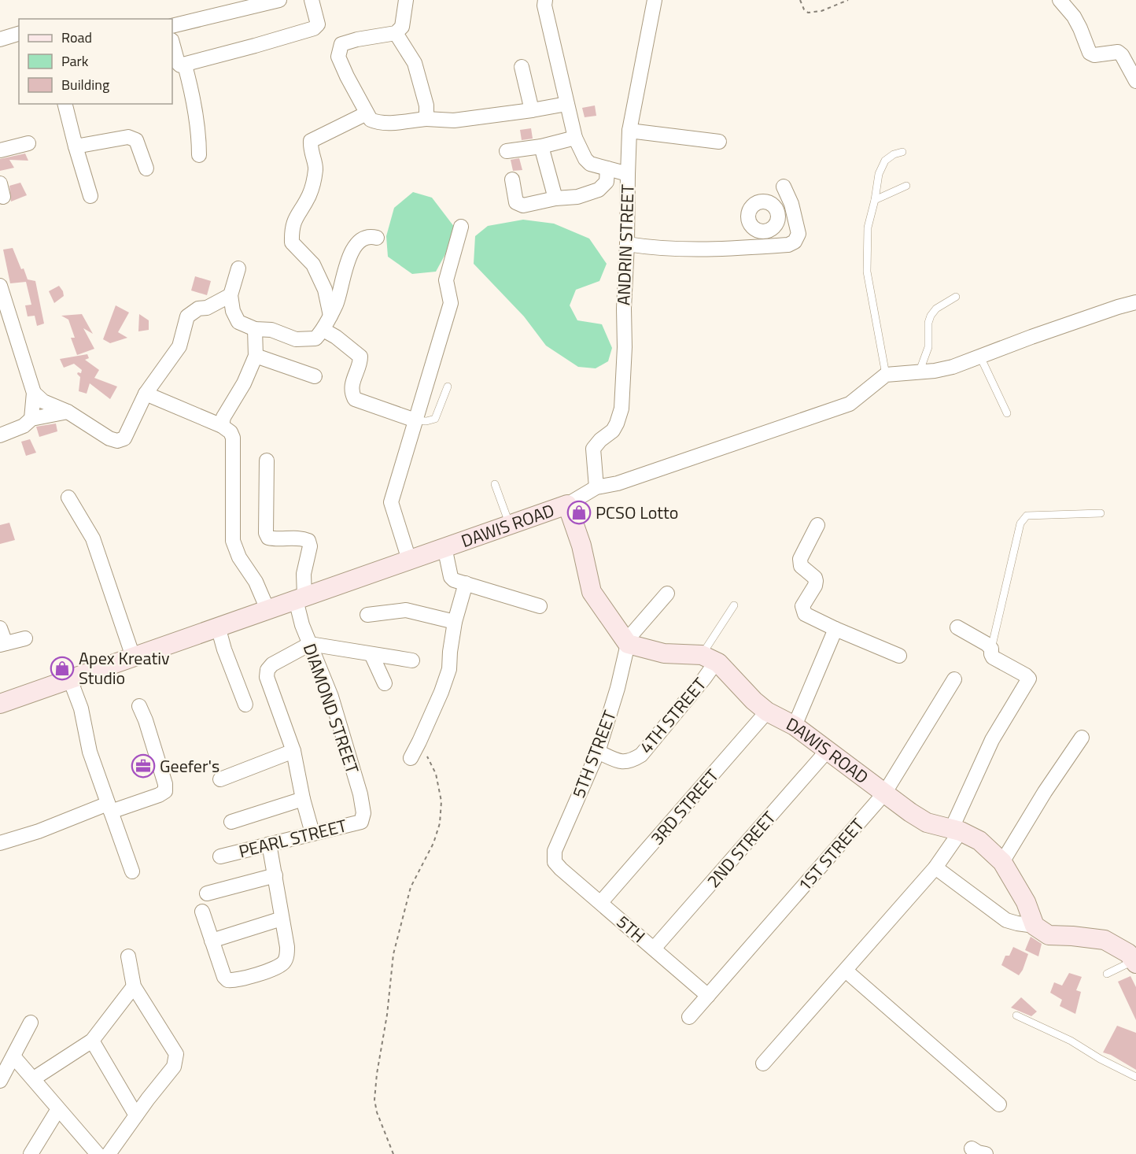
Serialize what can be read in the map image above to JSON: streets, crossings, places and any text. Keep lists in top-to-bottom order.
{
  "streets": {
    "street": [
      "ANDRIN STREET",
      "DAWIS ROAD",
      "DIAMOND STREET",
      "4TH STREET",
      "5TH STREET",
      "3RD STREET",
      "PEARL STREET",
      "2ND STREET",
      "1ST STREET",
      "5TH"
    ]
  },
  "crossings": [
    ["DAWIS ROAD", "DIAMOND STREET"],
    ["DAWIS ROAD", "4TH STREET"],
    ["DAWIS ROAD", "5TH STREET"],
    ["DAWIS ROAD", "3RD STREET"],
    ["DAWIS ROAD", "2ND STREET"],
    ["DAWIS ROAD", "1ST STREET"],
    ["DIAMOND STREET", "PEARL STREET"],
    ["4TH STREET", "5TH STREET"],
    ["5TH STREET", "5TH"],
    ["3RD STREET", "5TH"],
    ["2ND STREET", "5TH"],
    ["1ST STREET", "5TH"]
  ],
  "places": {
    "shop": ["PCSO Lotto", "Apex Kreativ Studio"],
    "office": ["Geefer's"]
  },
  "legend": ["Road", "Park", "Building"]
}
